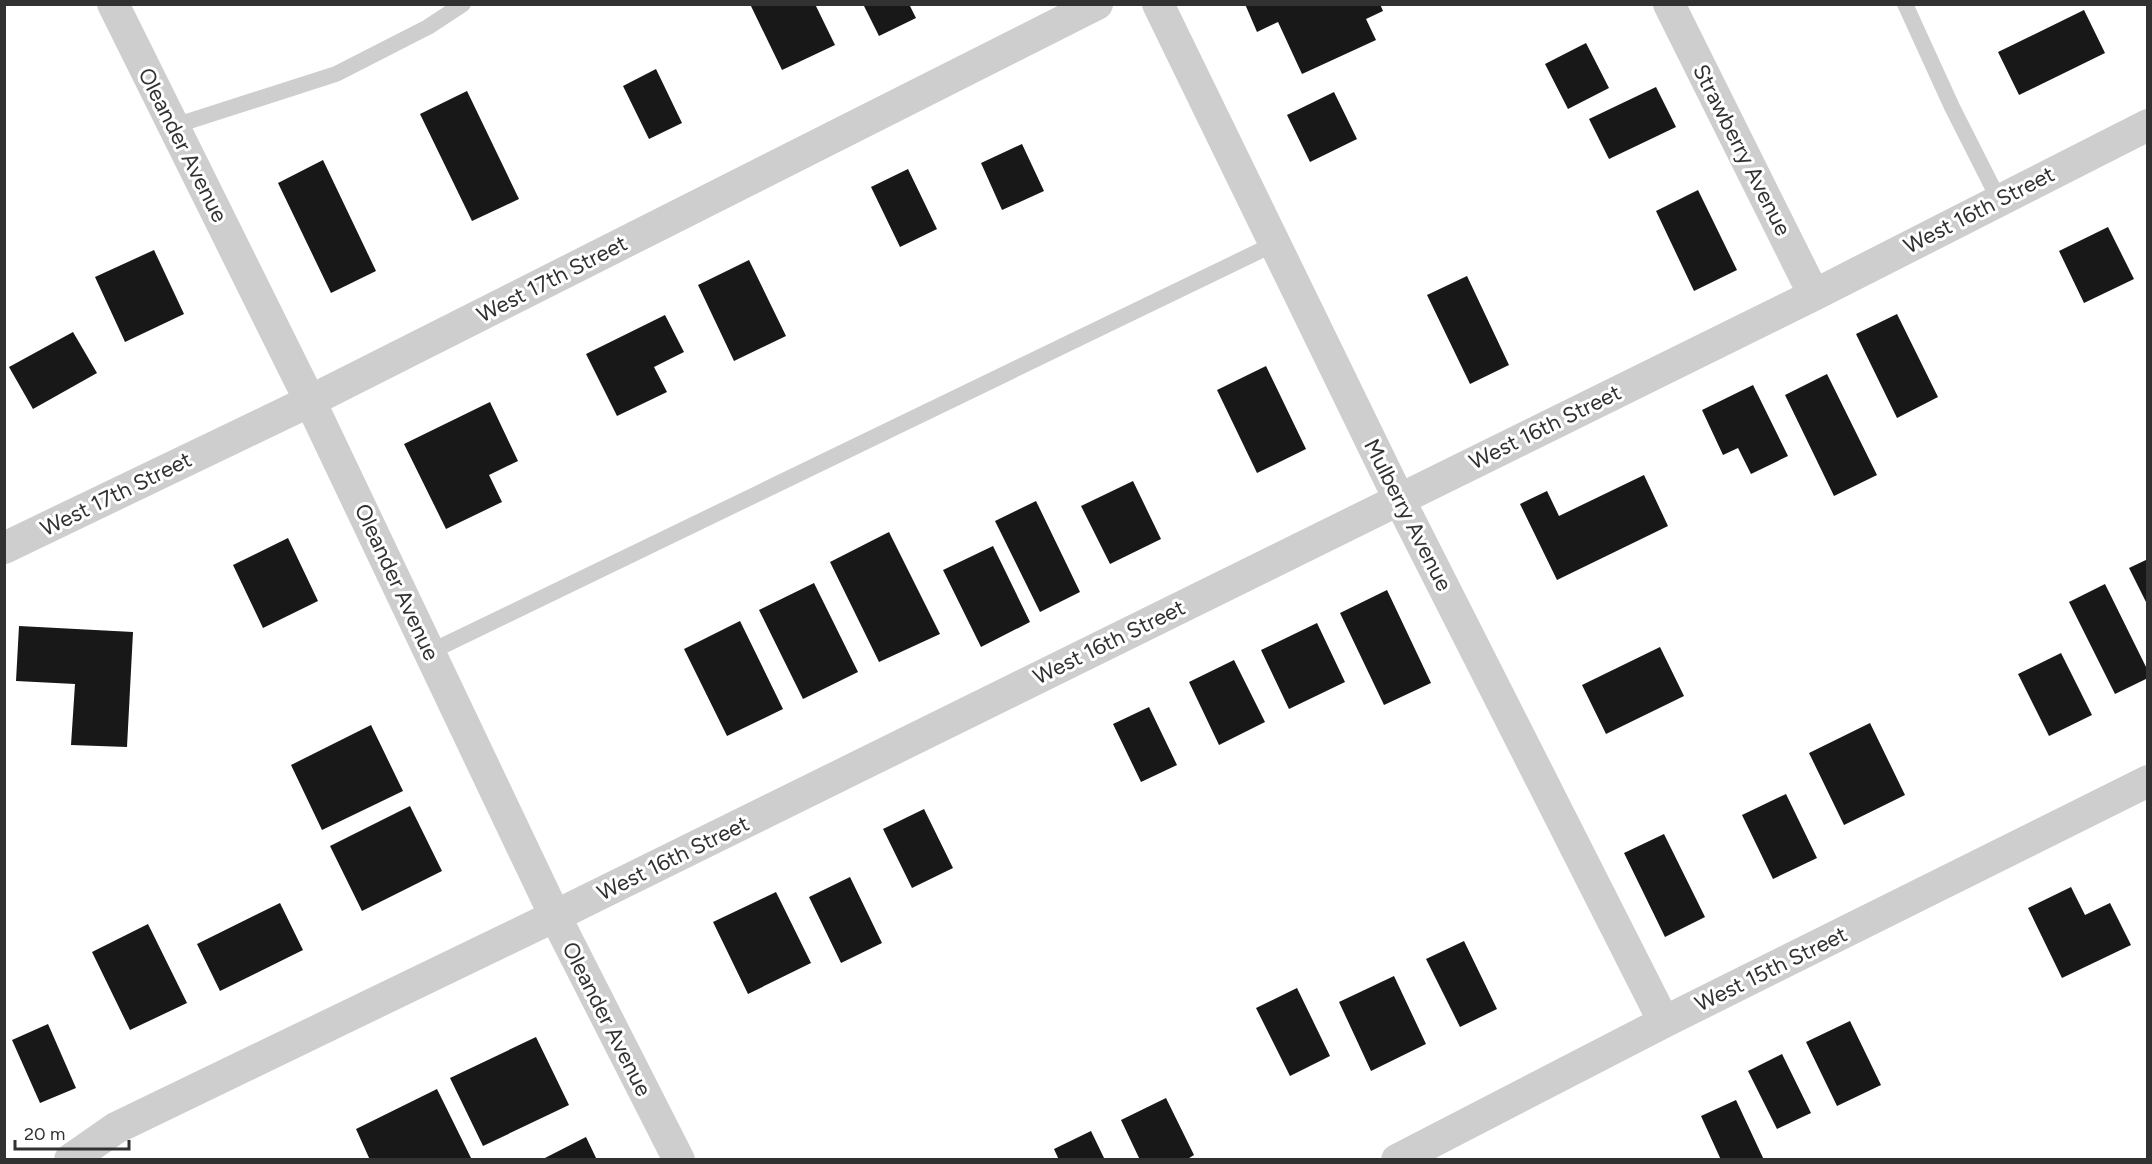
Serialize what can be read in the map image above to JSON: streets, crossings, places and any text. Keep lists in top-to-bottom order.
{
  "streets": {
    "street": [
      "Oleander Avenue",
      "Strawberry Avenue",
      "West 16th Street",
      "West 17th Street",
      "Mulberry Avenue",
      "West 15th Street"
    ]
  },
  "crossings": [
    ["Oleander Avenue", "West 16th Street"],
    ["Oleander Avenue", "West 17th Street"],
    ["Strawberry Avenue", "West 16th Street"],
    ["West 16th Street", "Mulberry Avenue"],
    ["Mulberry Avenue", "West 15th Street"]
  ],
  "scale_bar": "20 m"
}
